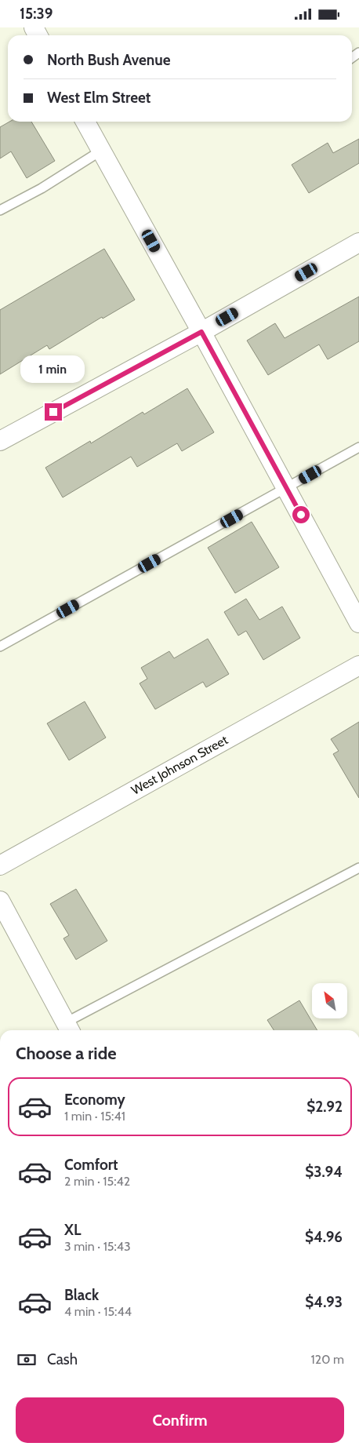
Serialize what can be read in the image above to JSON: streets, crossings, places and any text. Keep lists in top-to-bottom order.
{
  "streets": {
    "street": ["West Johnson Street"]
  },
  "north": "top left",
  "page": {
    "status": "15:39",
    "banner": ["North Bush Avenue", "West Elm Street"],
    "bubble": "1 min",
    "heading": "Choose a ride",
    "list": [
      {
        "name": "Economy",
        "note": "1 min · 15:41",
        "value": "$2.92"
      },
      {
        "name": "Comfort",
        "note": "2 min · 15:42",
        "value": "$3.94"
      },
      {
        "name": "XL",
        "note": "3 min · 15:43",
        "value": "$4.96"
      },
      {
        "name": "Black",
        "note": "4 min · 15:44",
        "value": "$4.93"
      }
    ],
    "pay": ["Cash", "120 m"],
    "buttons": "Confirm"
  }
}
